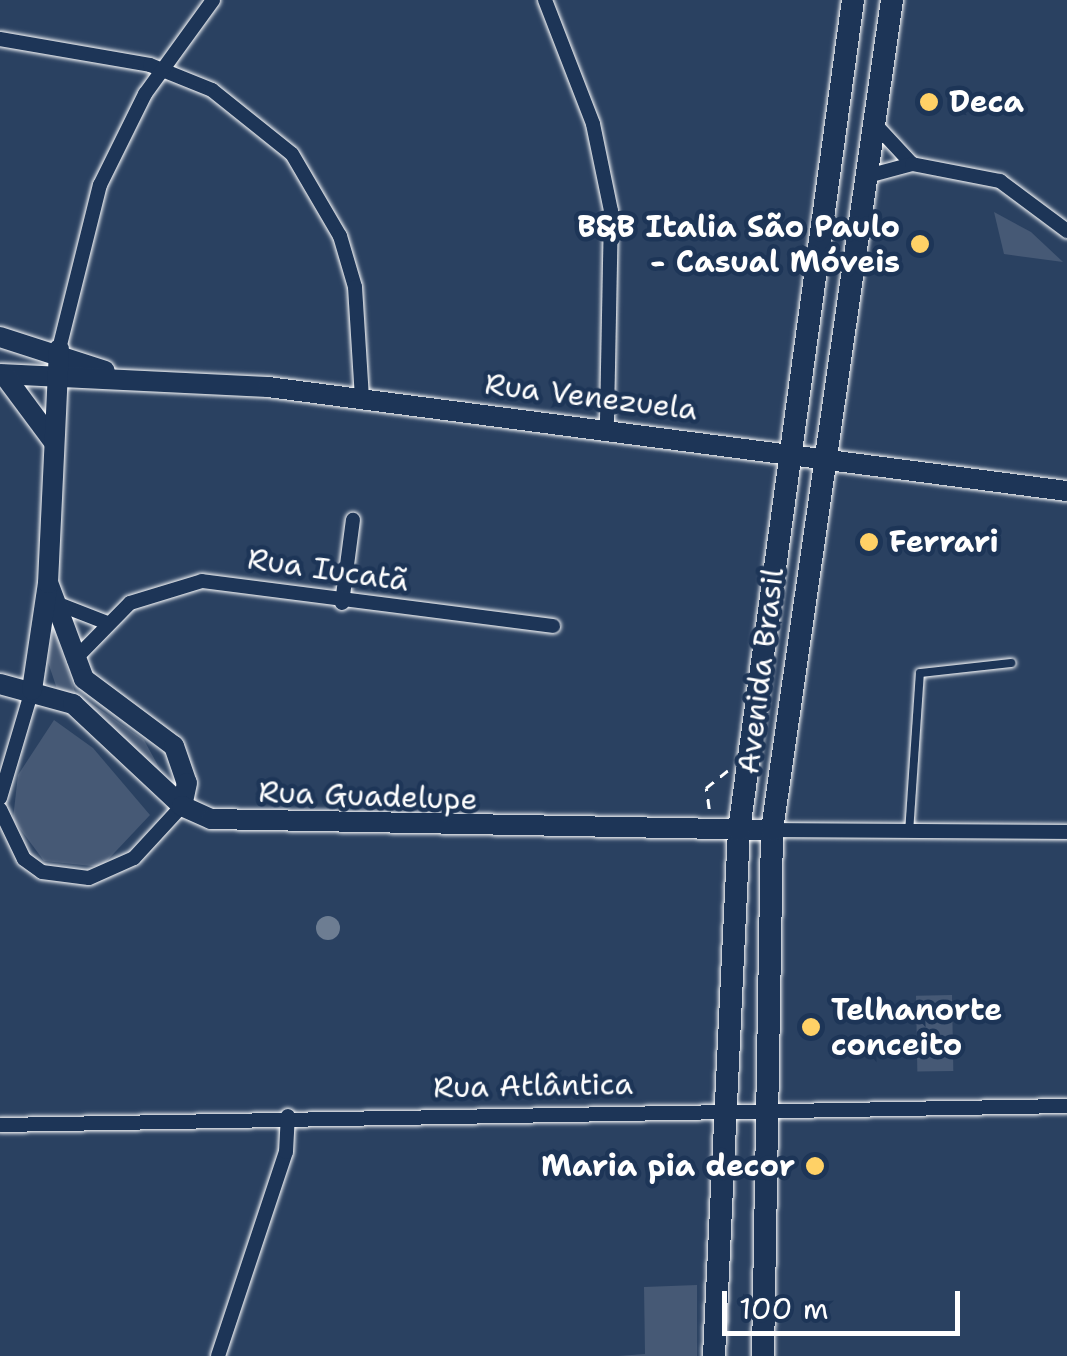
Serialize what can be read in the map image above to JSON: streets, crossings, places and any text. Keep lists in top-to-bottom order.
{
  "streets": {
    "main road": ["Avenida Brasil"],
    "street": [
      "Rua Venezuela",
      "Rua Iucatã",
      "Rua Guadelupe",
      "Rua Atlântica"
    ]
  },
  "crossings": [
    ["Rua Venezuela", "Avenida Brasil"],
    ["Avenida Brasil", "Rua Guadelupe"],
    ["Avenida Brasil", "Rua Atlântica"]
  ],
  "places": [
    "Deca",
    "B&B Italia São Paulo - Casual Móveis",
    "Ferrari",
    "Telhanorte conceito",
    "Maria pia decor"
  ],
  "scale_bar": "100 m"
}
